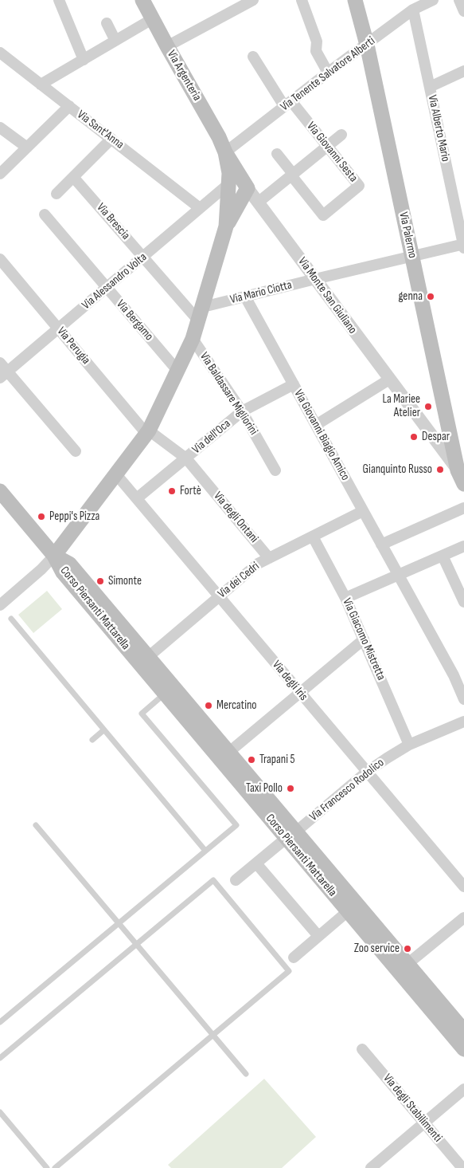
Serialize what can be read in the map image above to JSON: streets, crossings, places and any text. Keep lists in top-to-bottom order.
{
  "streets": {
    "main road": [
      "Via Argenteria",
      "Via Palermo",
      "Via Monte San Giuliano",
      "Corso Piersanti Mattarella"
    ],
    "street": [
      "Via Tenente Salvatore Alberti",
      "Via Alberto Mario",
      "Via Sant'Anna",
      "Via Giovanni Sesta",
      "Via Brescia",
      "Via Alessandro Volta",
      "Via Mario Ciotta",
      "Via Bergamo",
      "Via Perugia",
      "Via Baldassare Migliorini",
      "Via Giovanni Biagio Amico",
      "Via dell'Oca",
      "Via degli Ontani",
      "Via dei Cedri",
      "Via Giacomo Mistretta",
      "Via degli Iris",
      "Via Francesco Rodolico",
      "Via degli Stabilimenti"
    ]
  },
  "crossings": [
    ["Via Tenente Salvatore Alberti", "Via Argenteria"],
    ["Via Tenente Salvatore Alberti", "Via Alberto Mario"],
    ["Via Tenente Salvatore Alberti", "Via Giovanni Sesta"],
    ["Via Tenente Salvatore Alberti", "Via Palermo"],
    ["Via Tenente Salvatore Alberti", "Via Monte San Giuliano"],
    ["Via Argenteria", "Via Monte San Giuliano"],
    ["Via Alberto Mario", "Via Mario Ciotta"],
    ["Via Sant'Anna", "Via Alessandro Volta"],
    ["Via Brescia", "Via Alessandro Volta"],
    ["Via Brescia", "Via Mario Ciotta"],
    ["Via Palermo", "Via Mario Ciotta"],
    ["Via Palermo", "Via Monte San Giuliano"],
    ["Via Alessandro Volta", "Via Bergamo"],
    ["Via Alessandro Volta", "Via Perugia"],
    ["Via Mario Ciotta", "Via Monte San Giuliano"],
    ["Via Mario Ciotta", "Via Giovanni Biagio Amico"],
    ["Via Perugia", "Via degli Ontani"],
    ["Via Baldassare Migliorini", "Via dell'Oca"],
    ["Via Giovanni Biagio Amico", "Via dell'Oca"],
    ["Via Giovanni Biagio Amico", "Via dei Cedri"],
    ["Via dell'Oca", "Via degli Ontani"],
    ["Via dell'Oca", "Via degli Iris"],
    ["Via degli Ontani", "Via dei Cedri"],
    ["Via dei Cedri", "Corso Piersanti Mattarella"],
    ["Via dei Cedri", "Via Giacomo Mistretta"],
    ["Via dei Cedri", "Via degli Iris"],
    ["Corso Piersanti Mattarella", "Via Francesco Rodolico"],
    ["Via Giacomo Mistretta", "Via Francesco Rodolico"],
    ["Via degli Iris", "Via Francesco Rodolico"]
  ],
  "places": [
    "genna",
    "La Mariee Atelier",
    "Despar",
    "Gianquinto Russo",
    "Fortè",
    "Peppi's Pizza",
    "Simonte",
    "Mercatino",
    "Trapani 5",
    "Taxi Pollo",
    "Zoo service"
  ]
}
